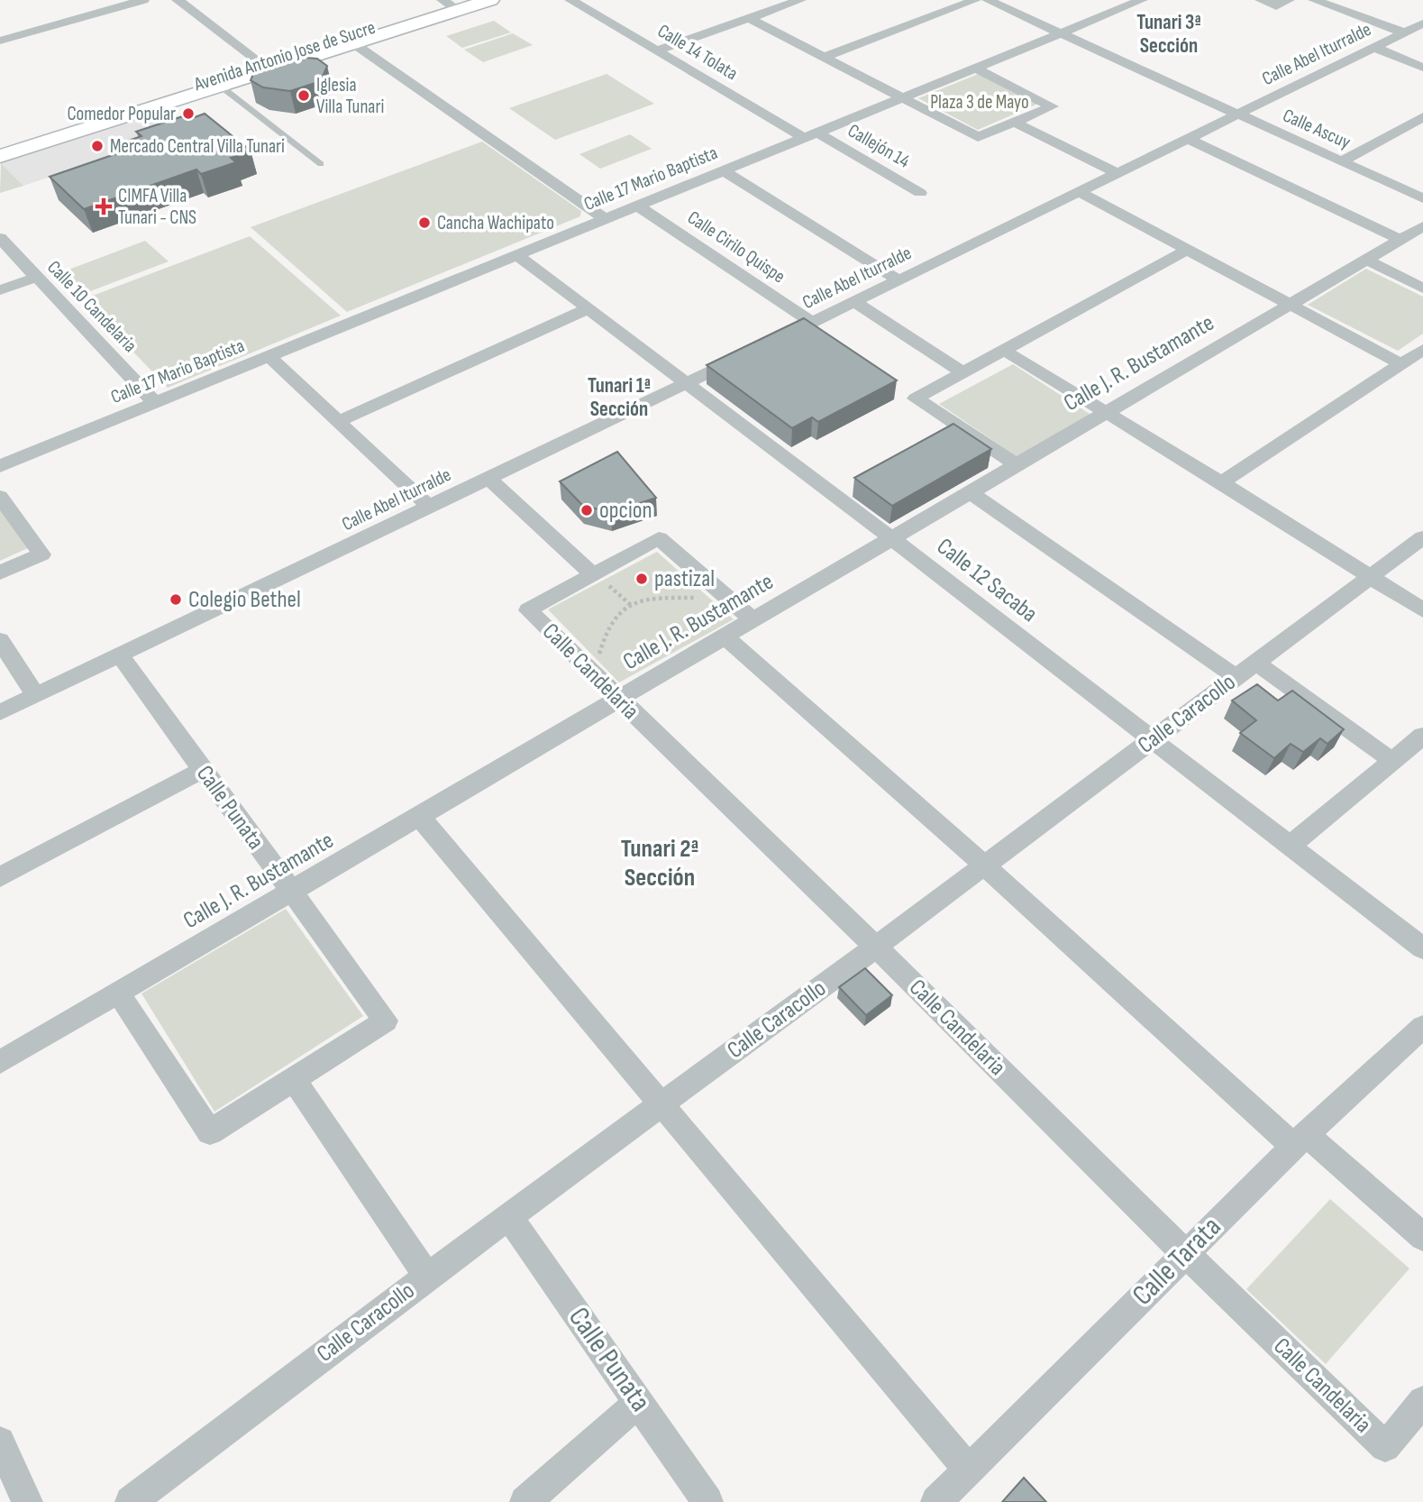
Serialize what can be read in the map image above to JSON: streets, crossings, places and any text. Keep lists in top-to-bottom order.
{
  "streets": {
    "main road": ["Avenida Antonio Jose de Sucre"],
    "street": [
      "Calle 14 Tolata",
      "Calle Abel Iturralde",
      "Calle Ascuy",
      "Callejón 14",
      "Calle 17 Mario Baptista",
      "Calle Cirilo Quispe",
      "Calle 10 Candelaria",
      "Calle J. R. Bustamante",
      "Calle 12 Sacaba",
      "Calle Candelaria",
      "Calle Caracollo",
      "Calle Punata",
      "Calle Tarata"
    ]
  },
  "crossings": [
    ["Calle 14 Tolata", "Callejón 14"],
    ["Calle 14 Tolata", "Calle 17 Mario Baptista"],
    ["Calle Abel Iturralde", "Calle Ascuy"],
    ["Calle Abel Iturralde", "Calle Cirilo Quispe"],
    ["Calle Abel Iturralde", "Calle 12 Sacaba"],
    ["Calle Abel Iturralde", "Calle Punata"],
    ["Calle Ascuy", "Calle 17 Mario Baptista"],
    ["Callejón 14", "Calle 17 Mario Baptista"],
    ["Calle 17 Mario Baptista", "Calle Cirilo Quispe"],
    ["Calle 17 Mario Baptista", "Calle 10 Candelaria"],
    ["Calle 17 Mario Baptista", "Calle 12 Sacaba"],
    ["Calle J. R. Bustamante", "Calle 12 Sacaba"],
    ["Calle J. R. Bustamante", "Calle Candelaria"],
    ["Calle J. R. Bustamante", "Calle Punata"],
    ["Calle 12 Sacaba", "Calle Caracollo"],
    ["Calle Candelaria", "Calle Caracollo"],
    ["Calle Candelaria", "Calle Tarata"],
    ["Calle Caracollo", "Calle Punata"]
  ],
  "districts": ["Tunari 3ª Sección", "Tunari 1ª Sección", "Tunari 2ª Sección"],
  "parks": ["Plaza 3 de Mayo"],
  "places": {
    "other": [
      "Iglesia Villa Tunari",
      "Comedor Popular",
      "Mercado Central Villa Tunari",
      "Cancha Wachipato",
      "opcion",
      "pastizal",
      "Colegio Bethel"
    ],
    "health": ["CIMFA Villa Tunari - CNS"]
  }
}
